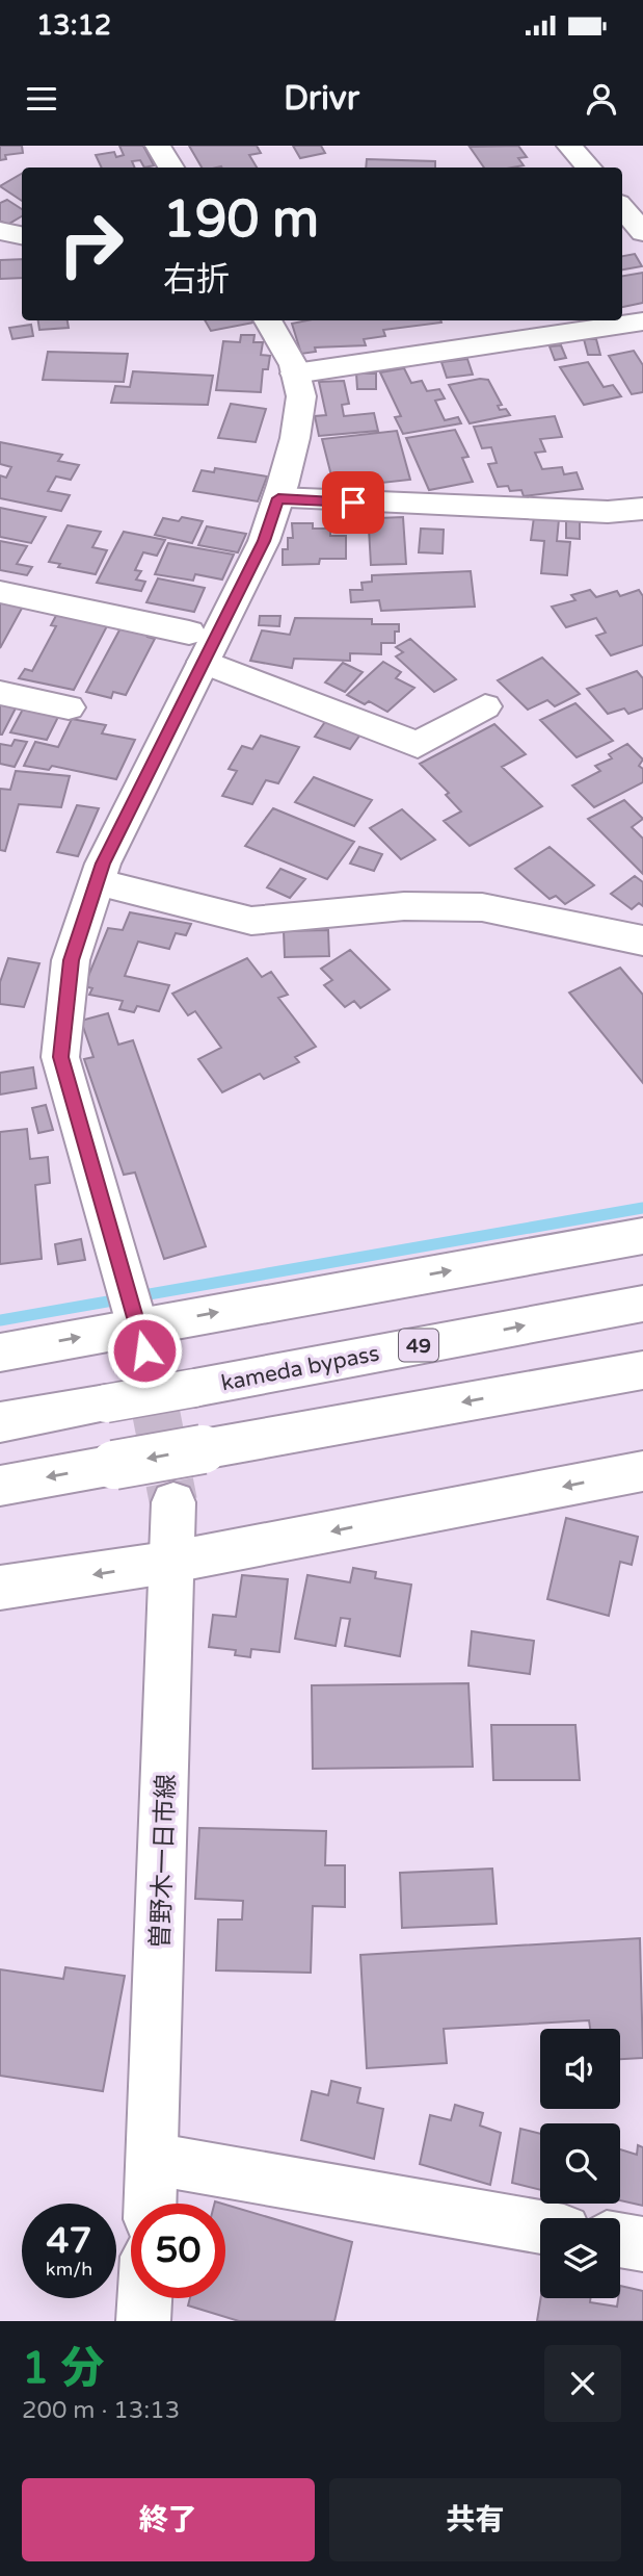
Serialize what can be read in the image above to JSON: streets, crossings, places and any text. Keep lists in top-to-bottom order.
{
  "streets": {
    "main road": ["49", "kameda bypass", "曽野木一日市線"]
  },
  "page": {
    "status": "13:12",
    "header": "Drivr",
    "turn": ["190 m", "右折"],
    "speed": "47 km/h",
    "limit": "50",
    "heading": ["1 分", "200 m · 13:13"],
    "buttons": ["終了", "共有"]
  }
}
